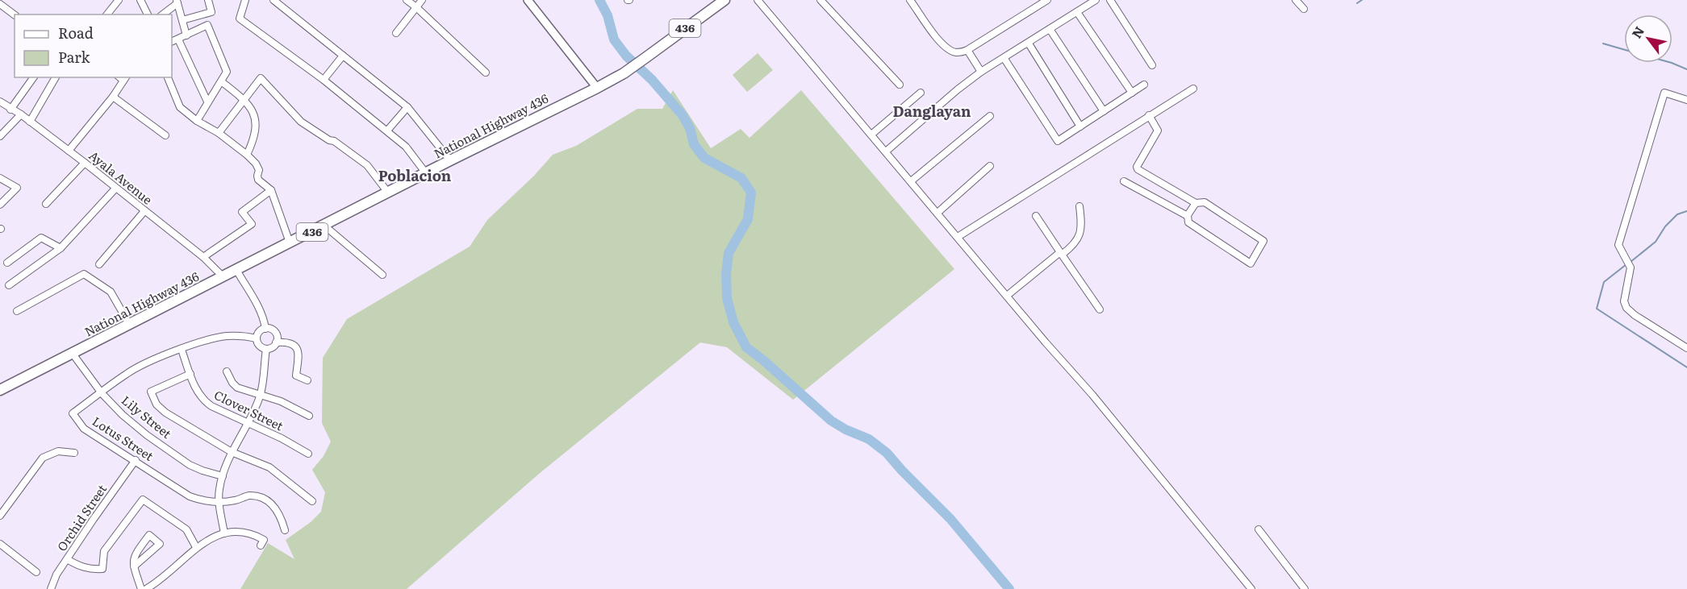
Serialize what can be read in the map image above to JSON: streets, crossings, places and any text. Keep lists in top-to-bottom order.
{
  "streets": {
    "main road": ["436", "National Highway 436"],
    "street": [
      "Ayala Avenue",
      "Clover Street",
      "Lily Street",
      "Lotus Street",
      "Orchid Street"
    ]
  },
  "crossings": [
    ["National Highway 436", "Ayala Avenue"],
    ["National Highway 436", "Lily Street"],
    ["Clover Street", "Lotus Street"],
    ["Lily Street", "Lotus Street"],
    ["Lotus Street", "Orchid Street"]
  ],
  "districts": ["Danglayan", "Poblacion"],
  "legend": ["Road", "Park"],
  "north": "top left"
}
